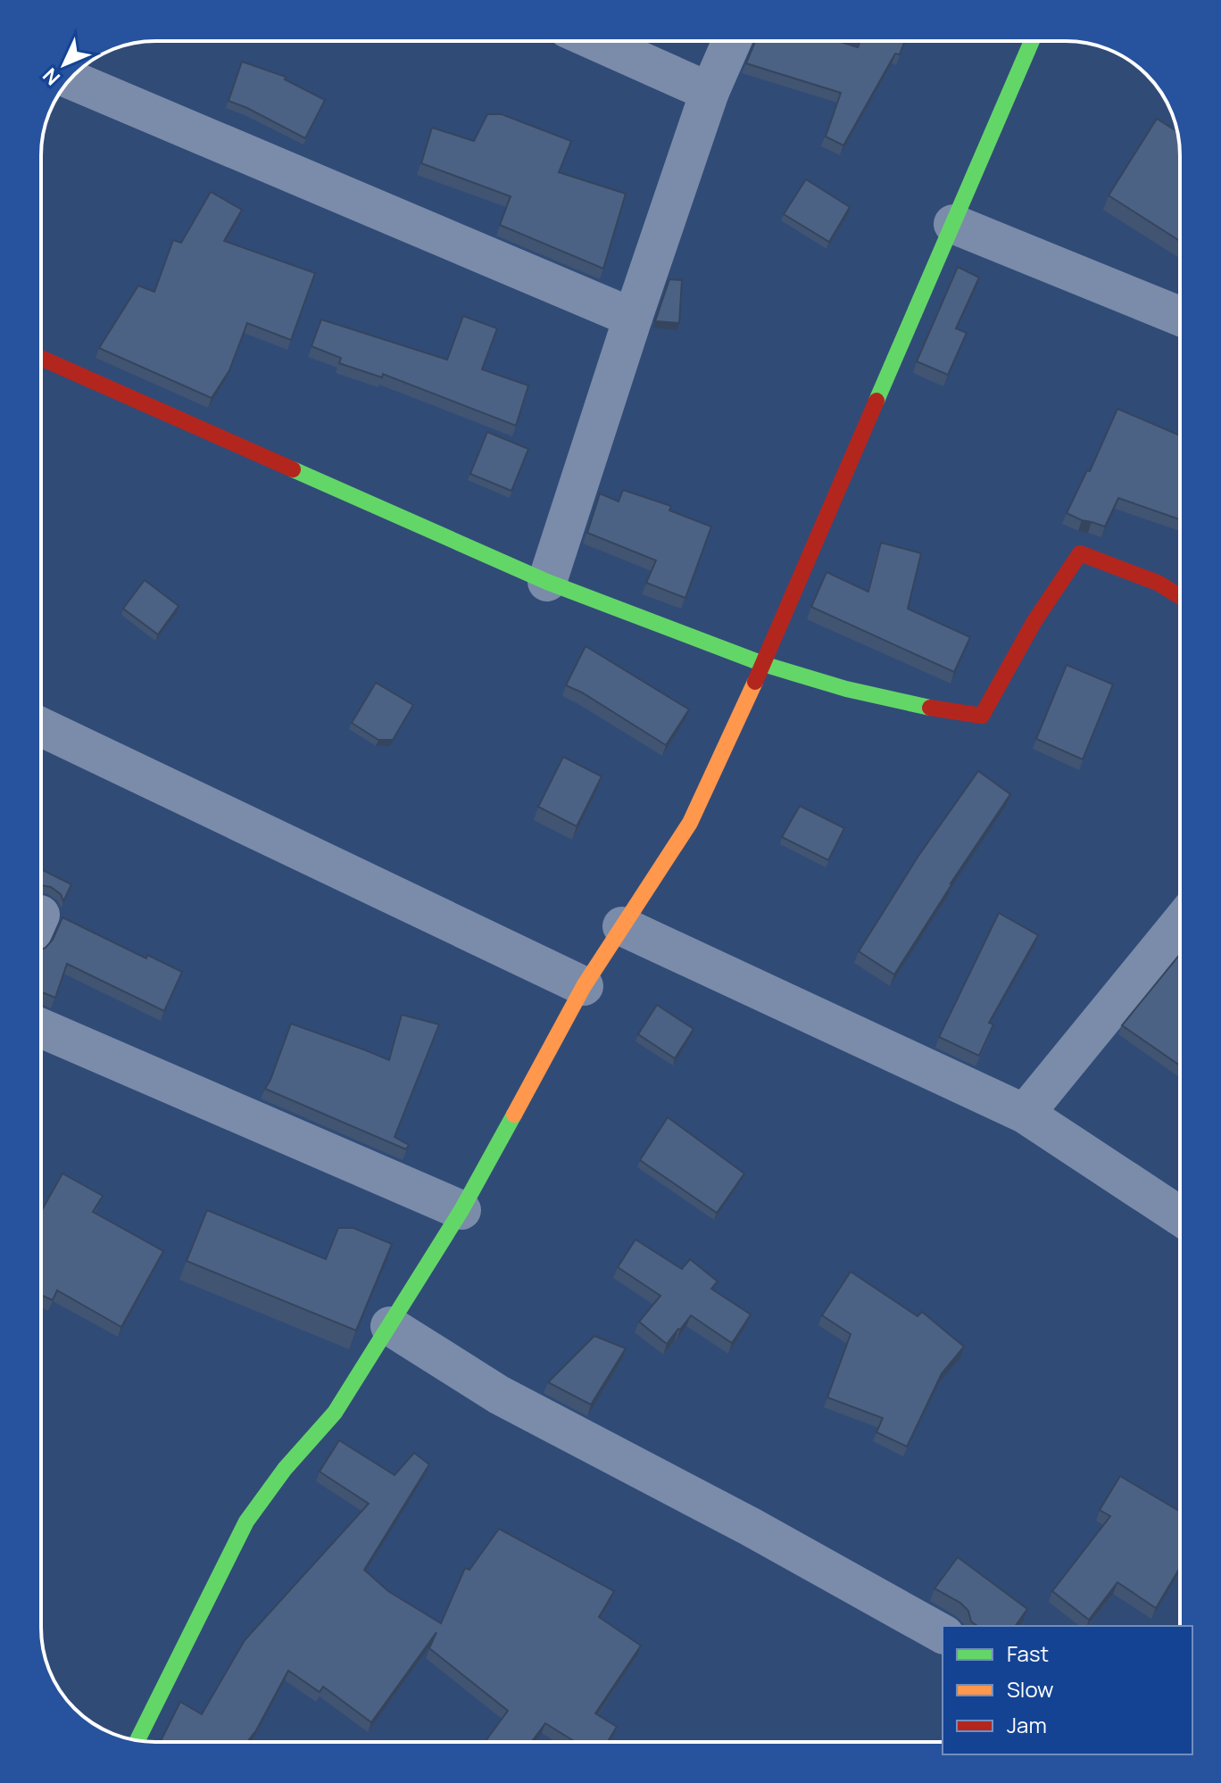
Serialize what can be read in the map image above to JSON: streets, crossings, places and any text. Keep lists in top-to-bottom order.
{
  "legend": ["Fast", "Slow", "Jam"],
  "north": "bottom left"
}
